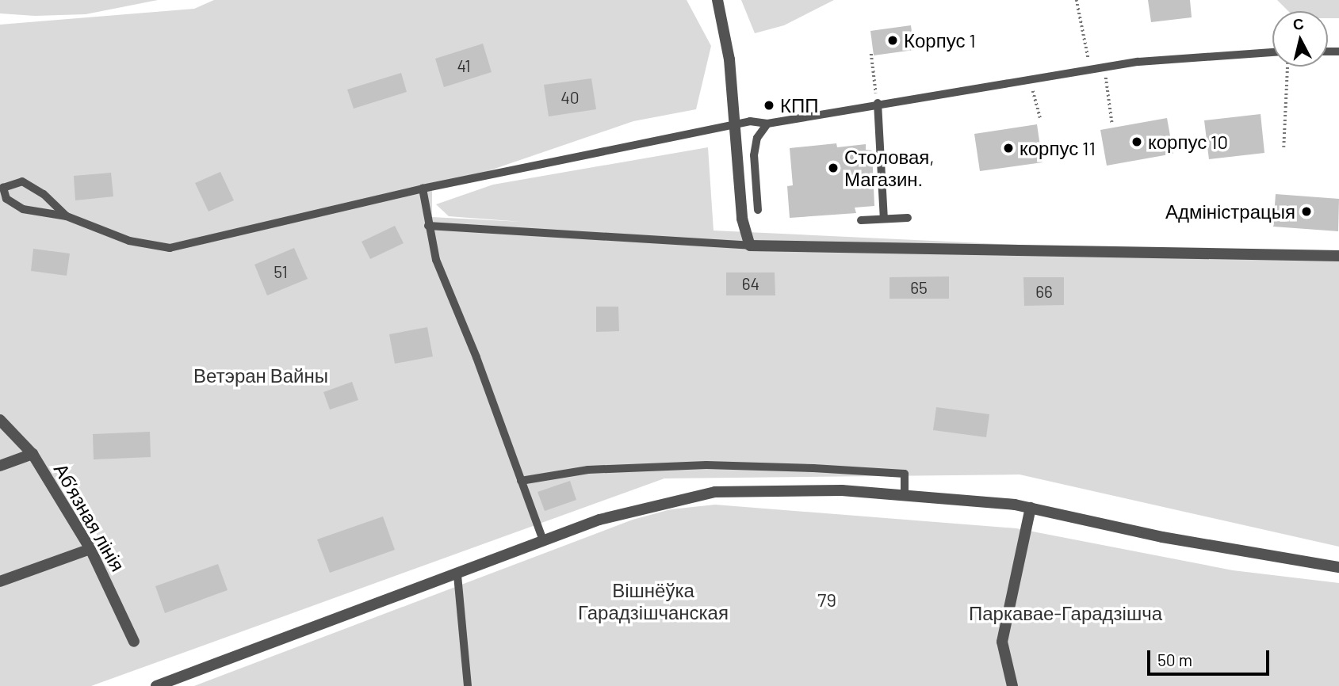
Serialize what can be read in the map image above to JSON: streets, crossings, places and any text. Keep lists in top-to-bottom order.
{
  "streets": {
    "street": ["Абʼязная лінія"]
  },
  "parks": [
    "Ветэран Вайны",
    "Вішнёўка Гарадзішчанская",
    "79",
    "Паркавае-Гарадзішча"
  ],
  "places": [
    "Корпус 1",
    "КПП",
    "корпус 10",
    "корпус 11",
    "Столовая, Магазин.",
    "Адміністрацыя"
  ],
  "house_numbers": [
    "41",
    "40",
    "51",
    "64",
    "65",
    "66"
  ],
  "scale_bar": "50 m",
  "north": "top"
}
